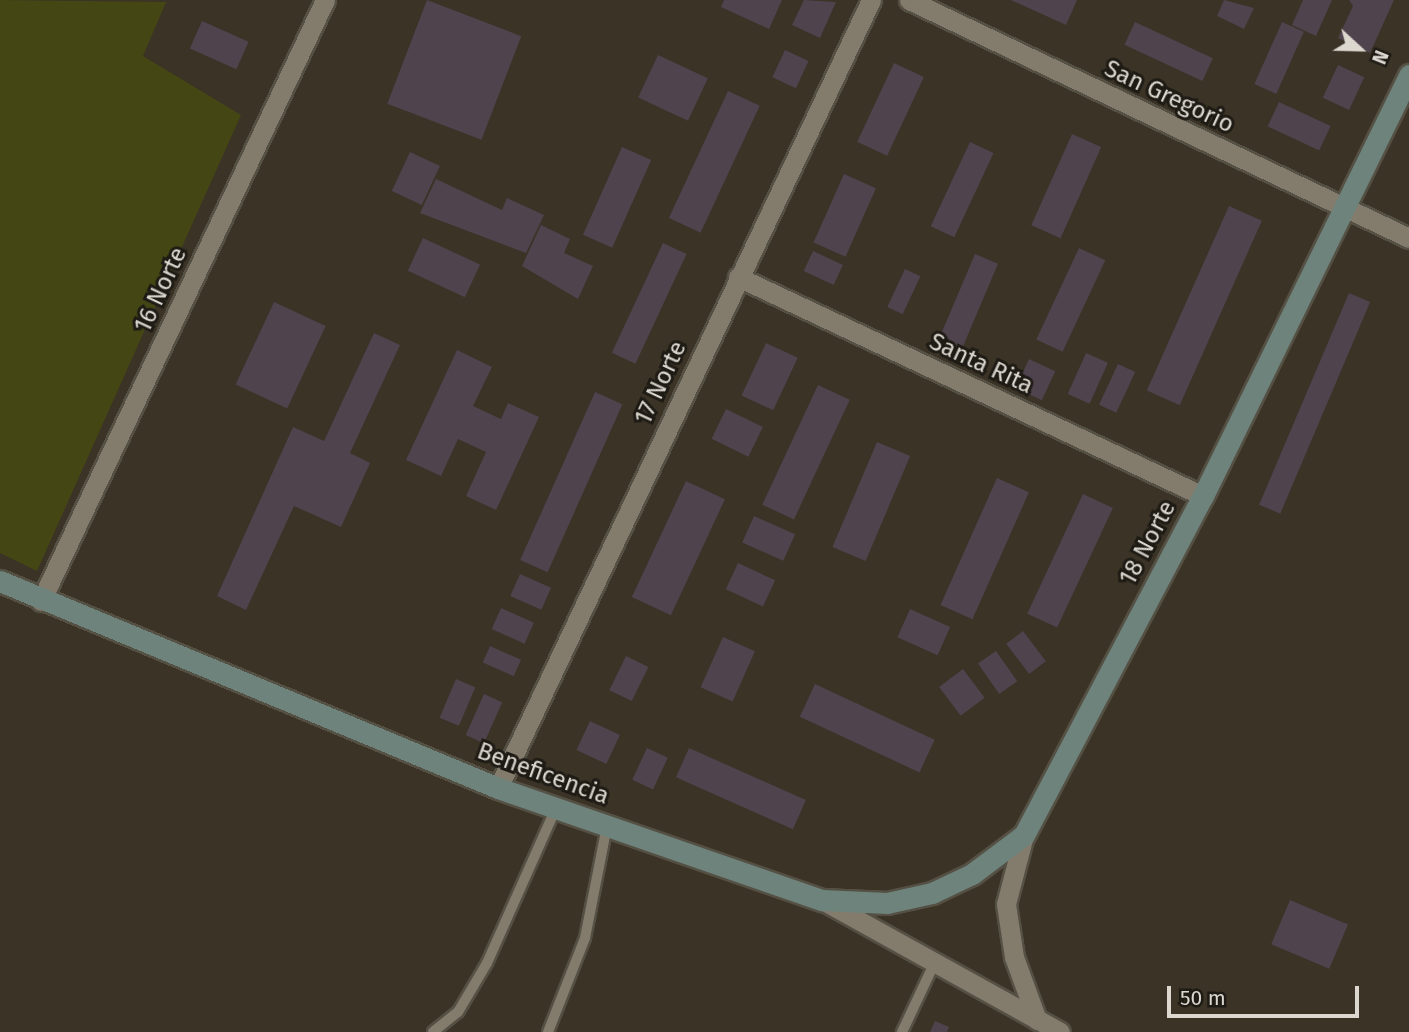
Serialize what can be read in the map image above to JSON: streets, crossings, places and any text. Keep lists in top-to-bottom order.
{
  "streets": {
    "main road": ["18 Norte", "Beneficencia"],
    "street": [
      "San Gregorio",
      "16 Norte",
      "Santa Rita",
      "17 Norte"
    ]
  },
  "crossings": [
    ["San Gregorio", "18 Norte"],
    ["16 Norte", "Beneficencia"],
    ["Santa Rita", "17 Norte"],
    ["Santa Rita", "18 Norte"],
    ["17 Norte", "Beneficencia"],
    ["18 Norte", "Beneficencia"]
  ],
  "scale_bar": "50 m",
  "north": "right"
}
